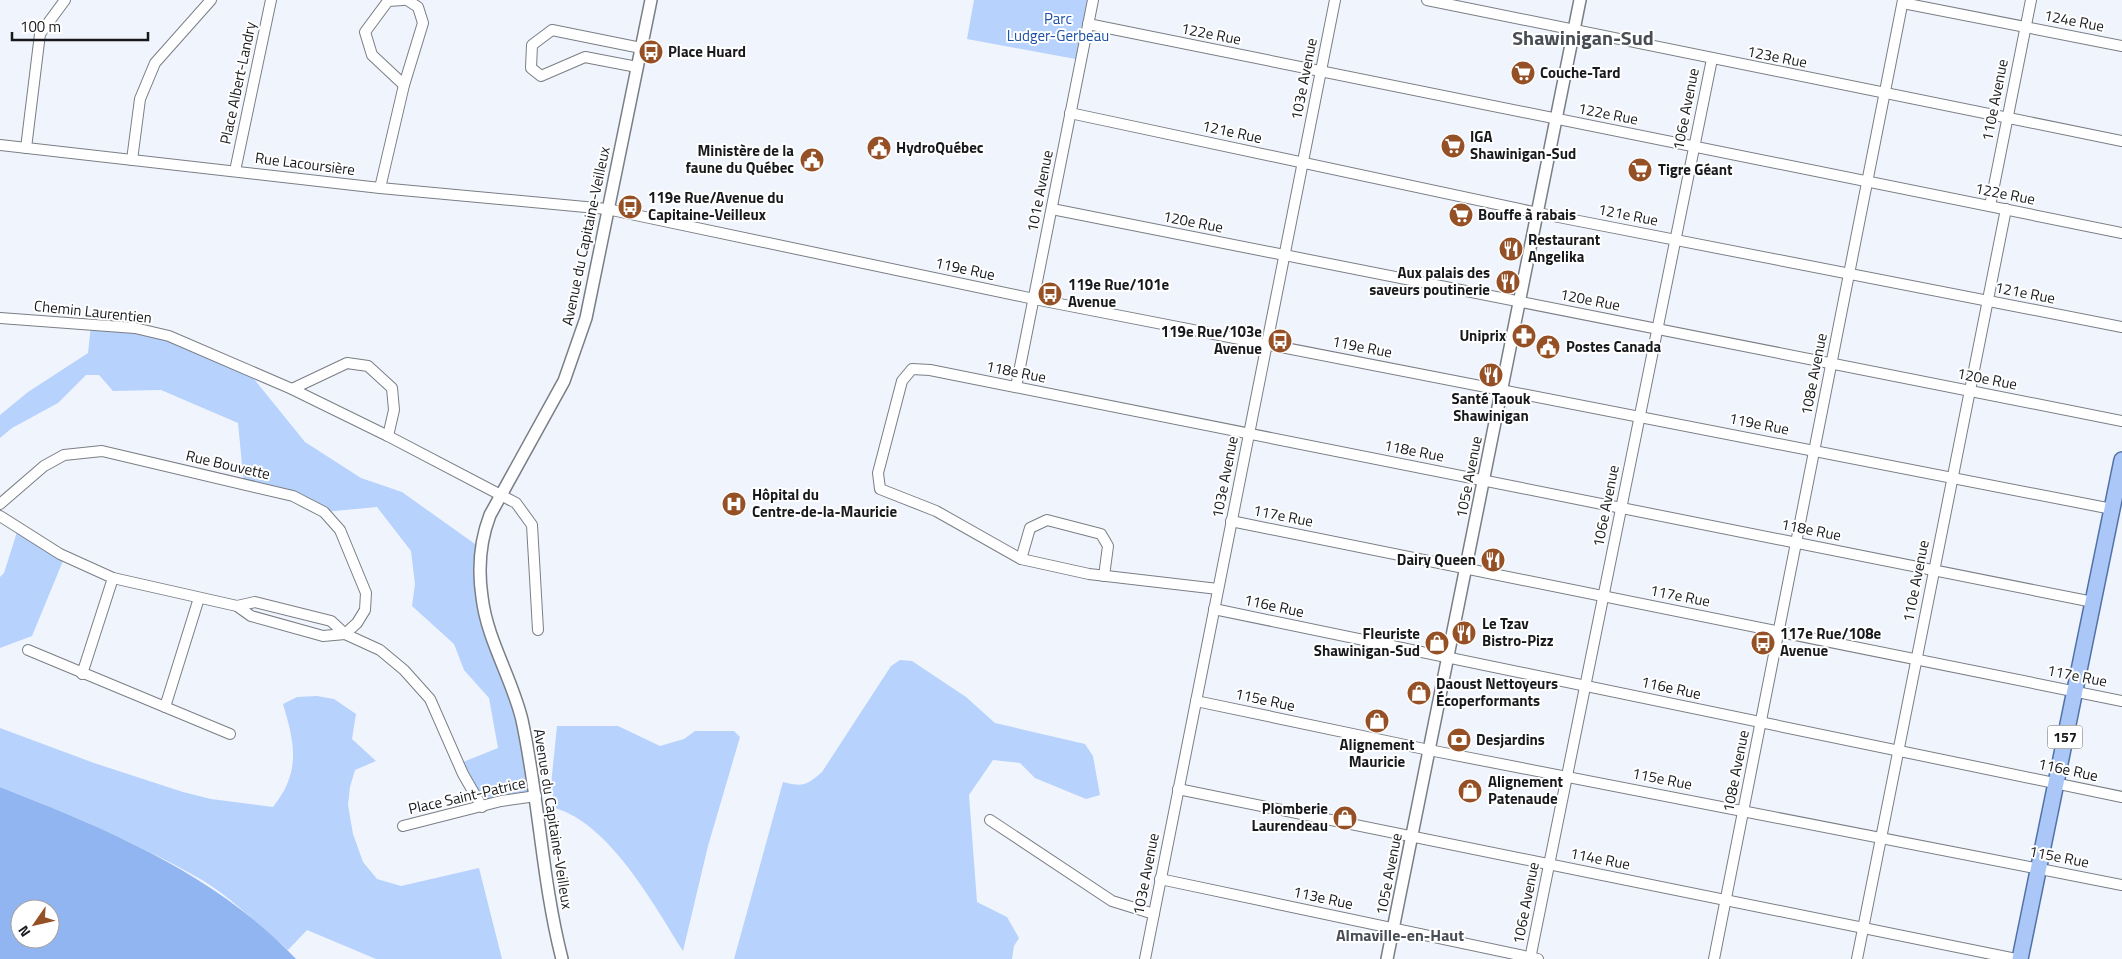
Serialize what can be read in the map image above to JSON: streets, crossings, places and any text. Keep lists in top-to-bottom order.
{
  "streets": {
    "main road": ["157"],
    "street": [
      "124e Rue",
      "122e Rue",
      "123e Rue",
      "103e Avenue",
      "Place Albert-Landry",
      "110e Avenue",
      "106e Avenue",
      "121e Rue",
      "Rue Lacoursière",
      "101e Avenue",
      "120e Rue",
      "Avenue du Capitaine-Veilleux",
      "119e Rue",
      "Chemin Laurentien",
      "118e Rue",
      "108e Avenue",
      "Rue Bouvette",
      "105e Avenue",
      "117e Rue",
      "116e Rue",
      "115e Rue",
      "Place Saint-Patrice",
      "114e Rue",
      "113e Rue"
    ]
  },
  "crossings": [
    ["124e Rue", "110e Avenue"],
    ["124e Rue", "108e Avenue"],
    ["122e Rue", "103e Avenue"],
    ["122e Rue", "110e Avenue"],
    ["122e Rue", "106e Avenue"],
    ["122e Rue", "101e Avenue"],
    ["122e Rue", "108e Avenue"],
    ["122e Rue", "105e Avenue"],
    ["123e Rue", "110e Avenue"],
    ["123e Rue", "106e Avenue"],
    ["123e Rue", "108e Avenue"],
    ["123e Rue", "105e Avenue"],
    ["103e Avenue", "121e Rue"],
    ["103e Avenue", "120e Rue"],
    ["103e Avenue", "119e Rue"],
    ["103e Avenue", "118e Rue"],
    ["103e Avenue", "117e Rue"],
    ["103e Avenue", "116e Rue"],
    ["103e Avenue", "115e Rue"],
    ["103e Avenue", "114e Rue"],
    ["103e Avenue", "113e Rue"],
    ["Place Albert-Landry", "Rue Lacoursière"],
    ["110e Avenue", "121e Rue"],
    ["110e Avenue", "120e Rue"],
    ["110e Avenue", "119e Rue"],
    ["110e Avenue", "118e Rue"],
    ["110e Avenue", "117e Rue"],
    ["110e Avenue", "116e Rue"],
    ["110e Avenue", "115e Rue"],
    ["110e Avenue", "114e Rue"],
    ["106e Avenue", "121e Rue"],
    ["106e Avenue", "120e Rue"],
    ["106e Avenue", "119e Rue"],
    ["106e Avenue", "118e Rue"],
    ["106e Avenue", "117e Rue"],
    ["106e Avenue", "116e Rue"],
    ["106e Avenue", "115e Rue"],
    ["106e Avenue", "114e Rue"],
    ["106e Avenue", "113e Rue"],
    ["121e Rue", "101e Avenue"],
    ["121e Rue", "108e Avenue"],
    ["121e Rue", "105e Avenue"],
    ["Rue Lacoursière", "Avenue du Capitaine-Veilleux"],
    ["Rue Lacoursière", "119e Rue"],
    ["101e Avenue", "120e Rue"],
    ["101e Avenue", "119e Rue"],
    ["101e Avenue", "118e Rue"],
    ["120e Rue", "108e Avenue"],
    ["120e Rue", "105e Avenue"],
    ["Avenue du Capitaine-Veilleux", "119e Rue"],
    ["Avenue du Capitaine-Veilleux", "Chemin Laurentien"],
    ["Avenue du Capitaine-Veilleux", "Place Saint-Patrice"],
    ["119e Rue", "108e Avenue"],
    ["119e Rue", "105e Avenue"],
    ["119e Rue", "157"],
    ["118e Rue", "108e Avenue"],
    ["118e Rue", "105e Avenue"],
    ["118e Rue", "157"],
    ["108e Avenue", "117e Rue"],
    ["108e Avenue", "116e Rue"],
    ["108e Avenue", "115e Rue"],
    ["108e Avenue", "114e Rue"],
    ["105e Avenue", "117e Rue"],
    ["105e Avenue", "116e Rue"],
    ["105e Avenue", "115e Rue"],
    ["105e Avenue", "114e Rue"],
    ["105e Avenue", "113e Rue"],
    ["117e Rue", "157"],
    ["116e Rue", "157"],
    ["115e Rue", "157"],
    ["157", "114e Rue"]
  ],
  "districts": ["Shawinigan-Sud", "Almaville-en-Haut"],
  "parks": ["Parc Ludger-Gerbeau"],
  "places": {
    "bus stop": [
      "Place Huard",
      "119e Rue/Avenue du Capitaine-Veilleux",
      "119e Rue/101e Avenue",
      "119e Rue/103e Avenue",
      "117e Rue/108e Avenue"
    ],
    "supermarket": [
      "Couche-Tard",
      "IGA Shawinigan-Sud",
      "Tigre Géant",
      "Bouffe à rabais"
    ],
    "public building": ["HydroQuébec", "Ministère de la faune du Québec", "Postes Canada"],
    "restaurant": [
      "Restaurant Angelika",
      "Aux palais des saveurs poutinerie",
      "Santé Taouk Shawinigan",
      "Dairy Queen",
      "Le Tzav Bistro-Pizz"
    ],
    "pharmacy": ["Uniprix"],
    "hospital": ["Hôpital du Centre-de-la-Mauricie"],
    "shop": [
      "Fleuriste Shawinigan-Sud",
      "Daoust Nettoyeurs Écoperformants",
      "Alignement Mauricie",
      "Alignement Patenaude",
      "Plomberie Laurendeau"
    ],
    "bank": ["Desjardins"]
  },
  "scale_bar": "100 m",
  "north": "bottom left"
}
